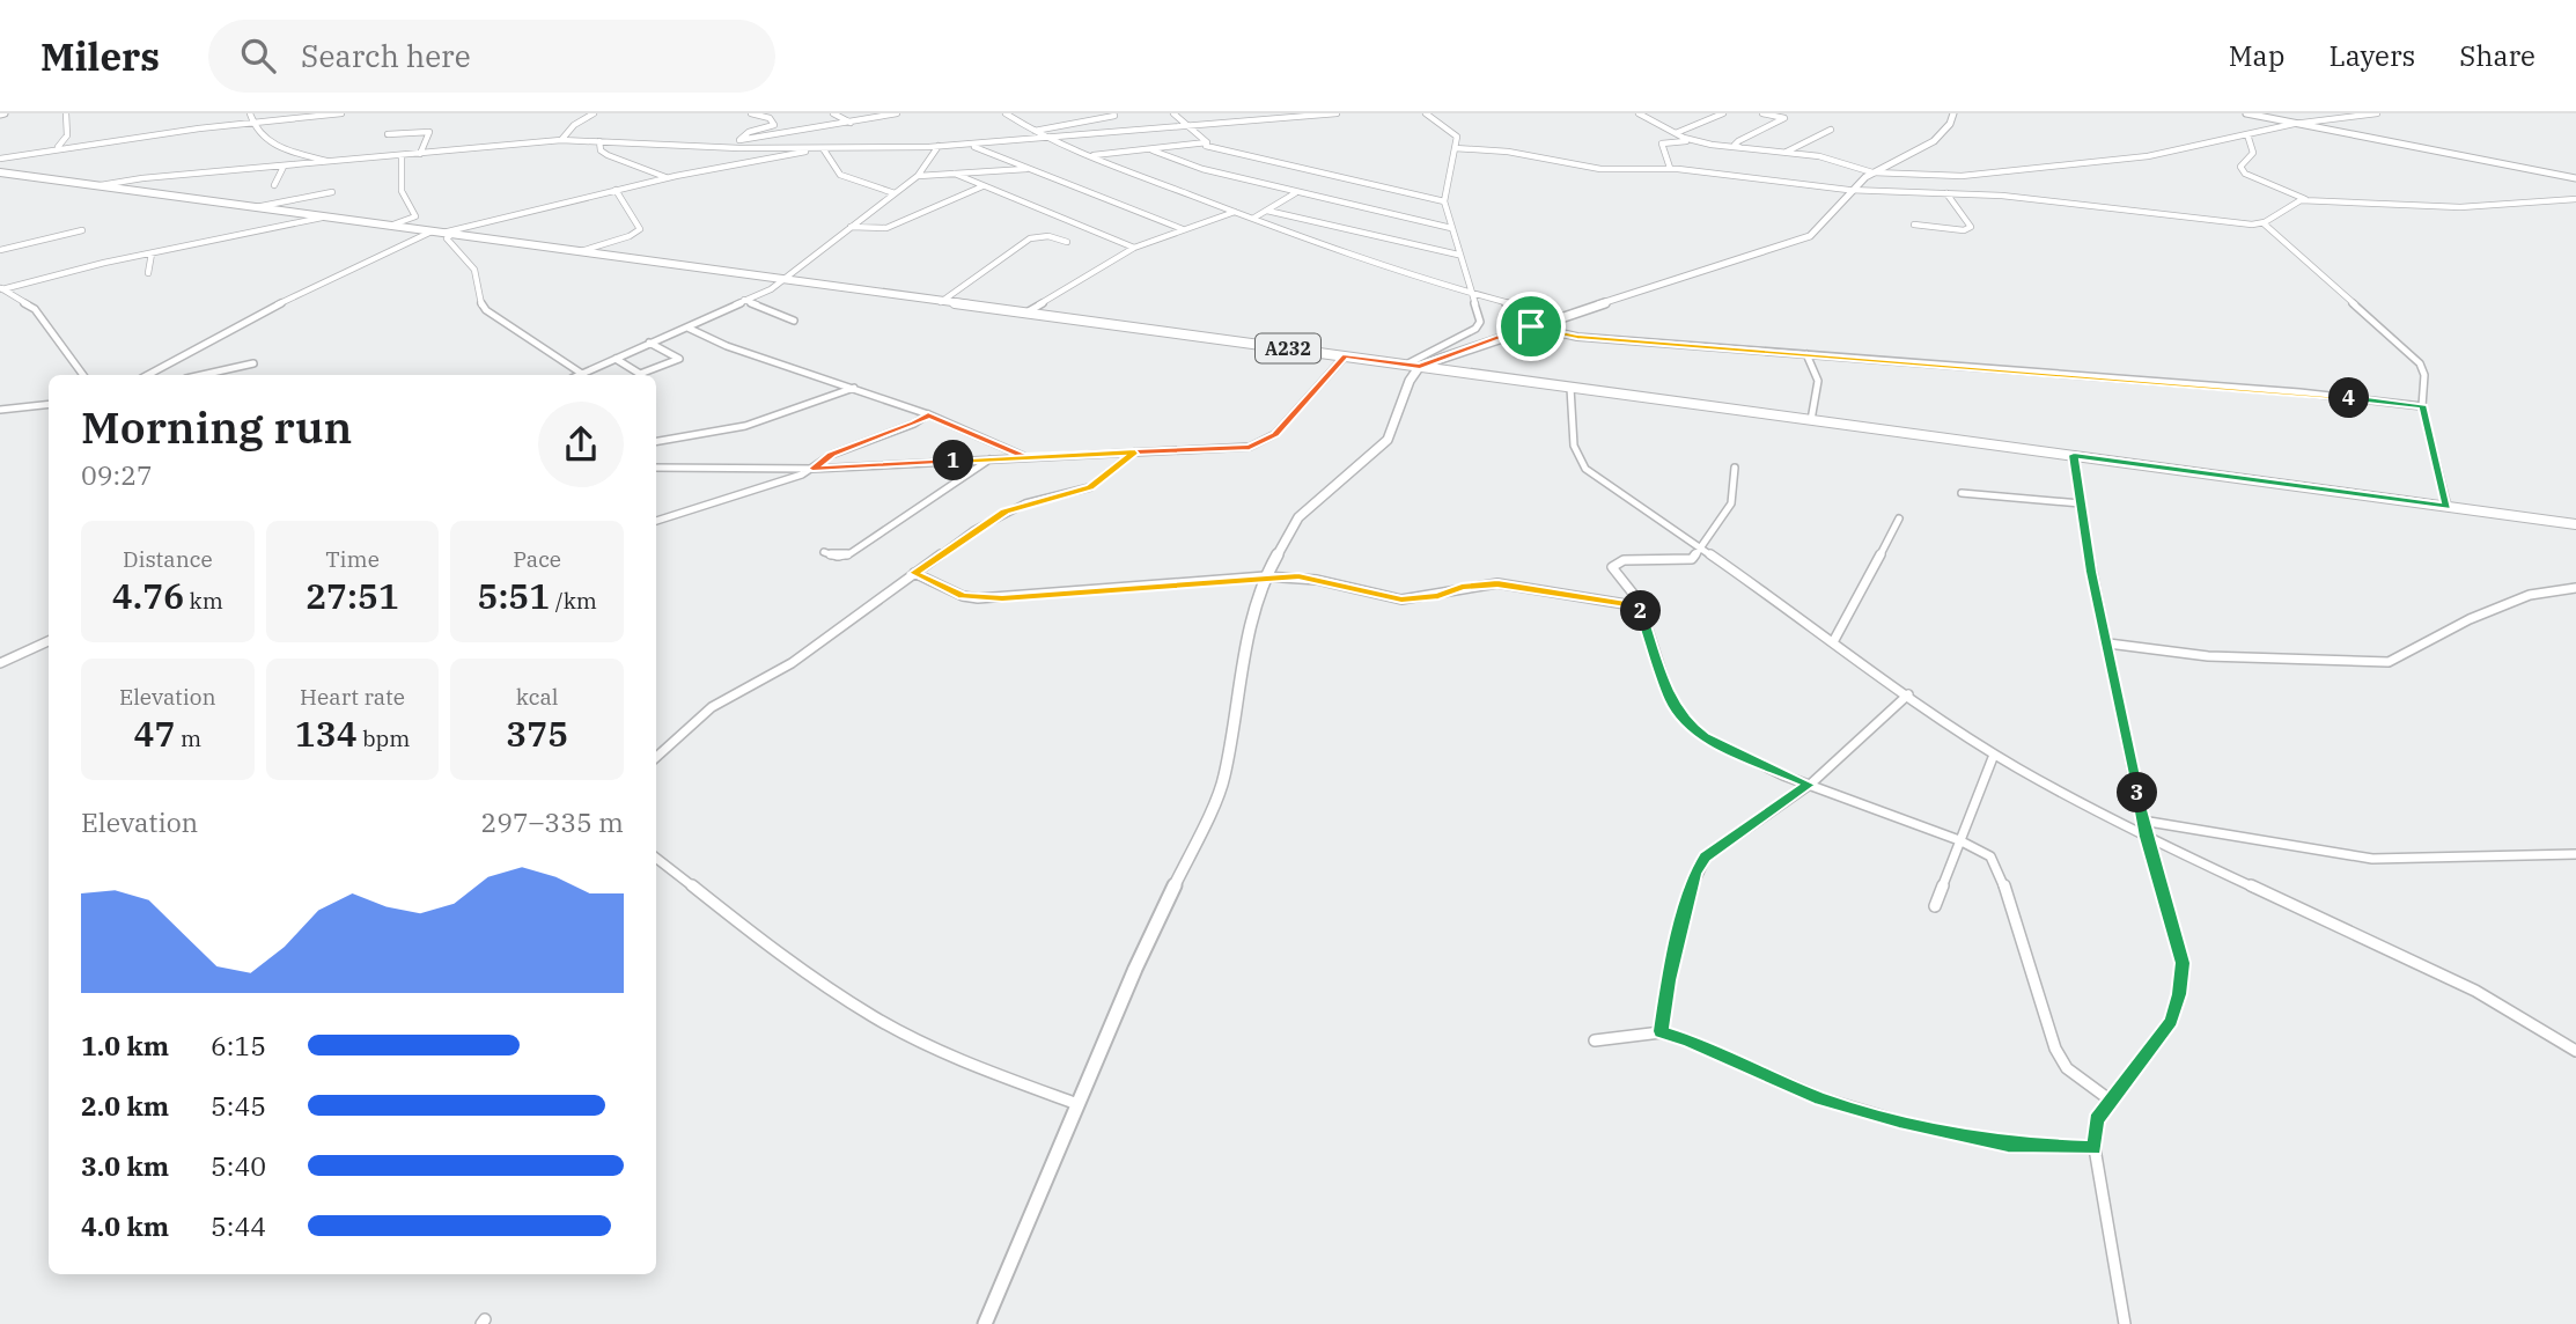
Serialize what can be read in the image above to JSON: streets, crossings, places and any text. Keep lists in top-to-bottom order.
{
  "streets": {
    "main road": ["A232"]
  },
  "page": {
    "header": "Milers",
    "search": "Search here",
    "nav": ["Map", "Layers", "Share"],
    "heading": ["Morning run", "09:27"],
    "pins": [
      "4",
      "1",
      "2",
      "3"
    ],
    "stats": [
      ["Distance", "4.76 km"],
      ["Time", "27:51"],
      ["Pace", "5:51 /km"],
      ["Elevation", "47 m"],
      ["Heart rate", "134 bpm"],
      ["kcal", "375"]
    ],
    "chart": ["Elevation", "297–335 m"],
    "list": [
      {
        "name": "1.0 km",
        "note": "6:15"
      },
      {
        "name": "2.0 km",
        "note": "5:45"
      },
      {
        "name": "3.0 km",
        "note": "5:40"
      },
      {
        "name": "4.0 km",
        "note": "5:44"
      }
    ]
  }
}
